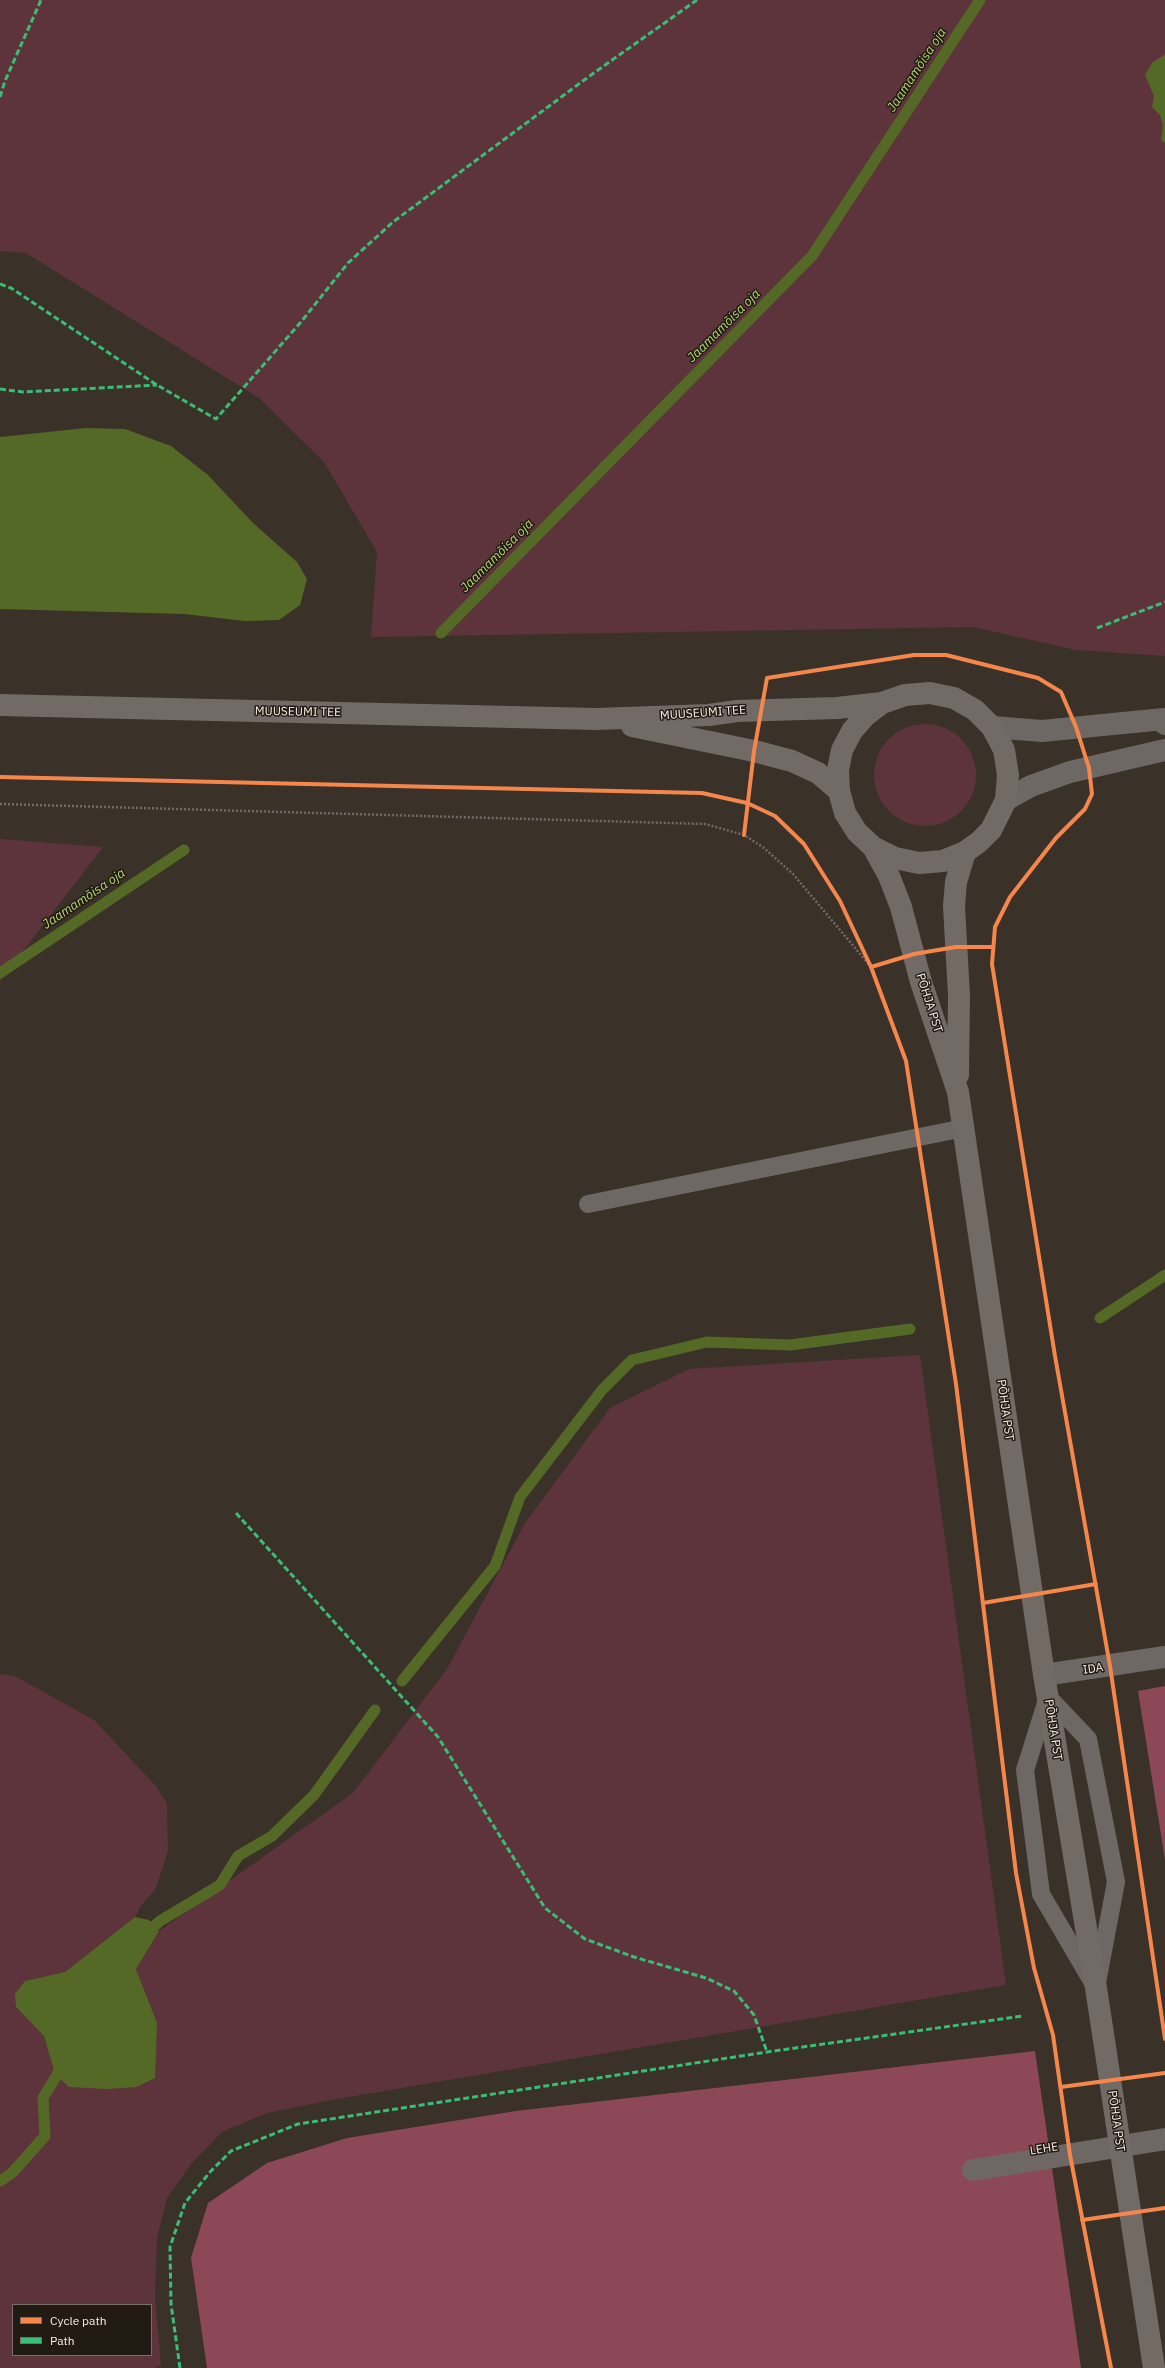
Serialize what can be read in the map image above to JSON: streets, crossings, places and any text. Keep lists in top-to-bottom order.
{
  "streets": {
    "street": [
      "MUUSEUMI TEE",
      "PÕHJA PST",
      "IDA",
      "LEHE"
    ]
  },
  "crossings": [
    ["MUUSEUMI TEE", "PÕHJA PST"],
    ["PÕHJA PST", "IDA"],
    ["PÕHJA PST", "LEHE"]
  ],
  "water": ["Jaamamõisa oja"],
  "legend": ["Cycle path", "Path"]
}
